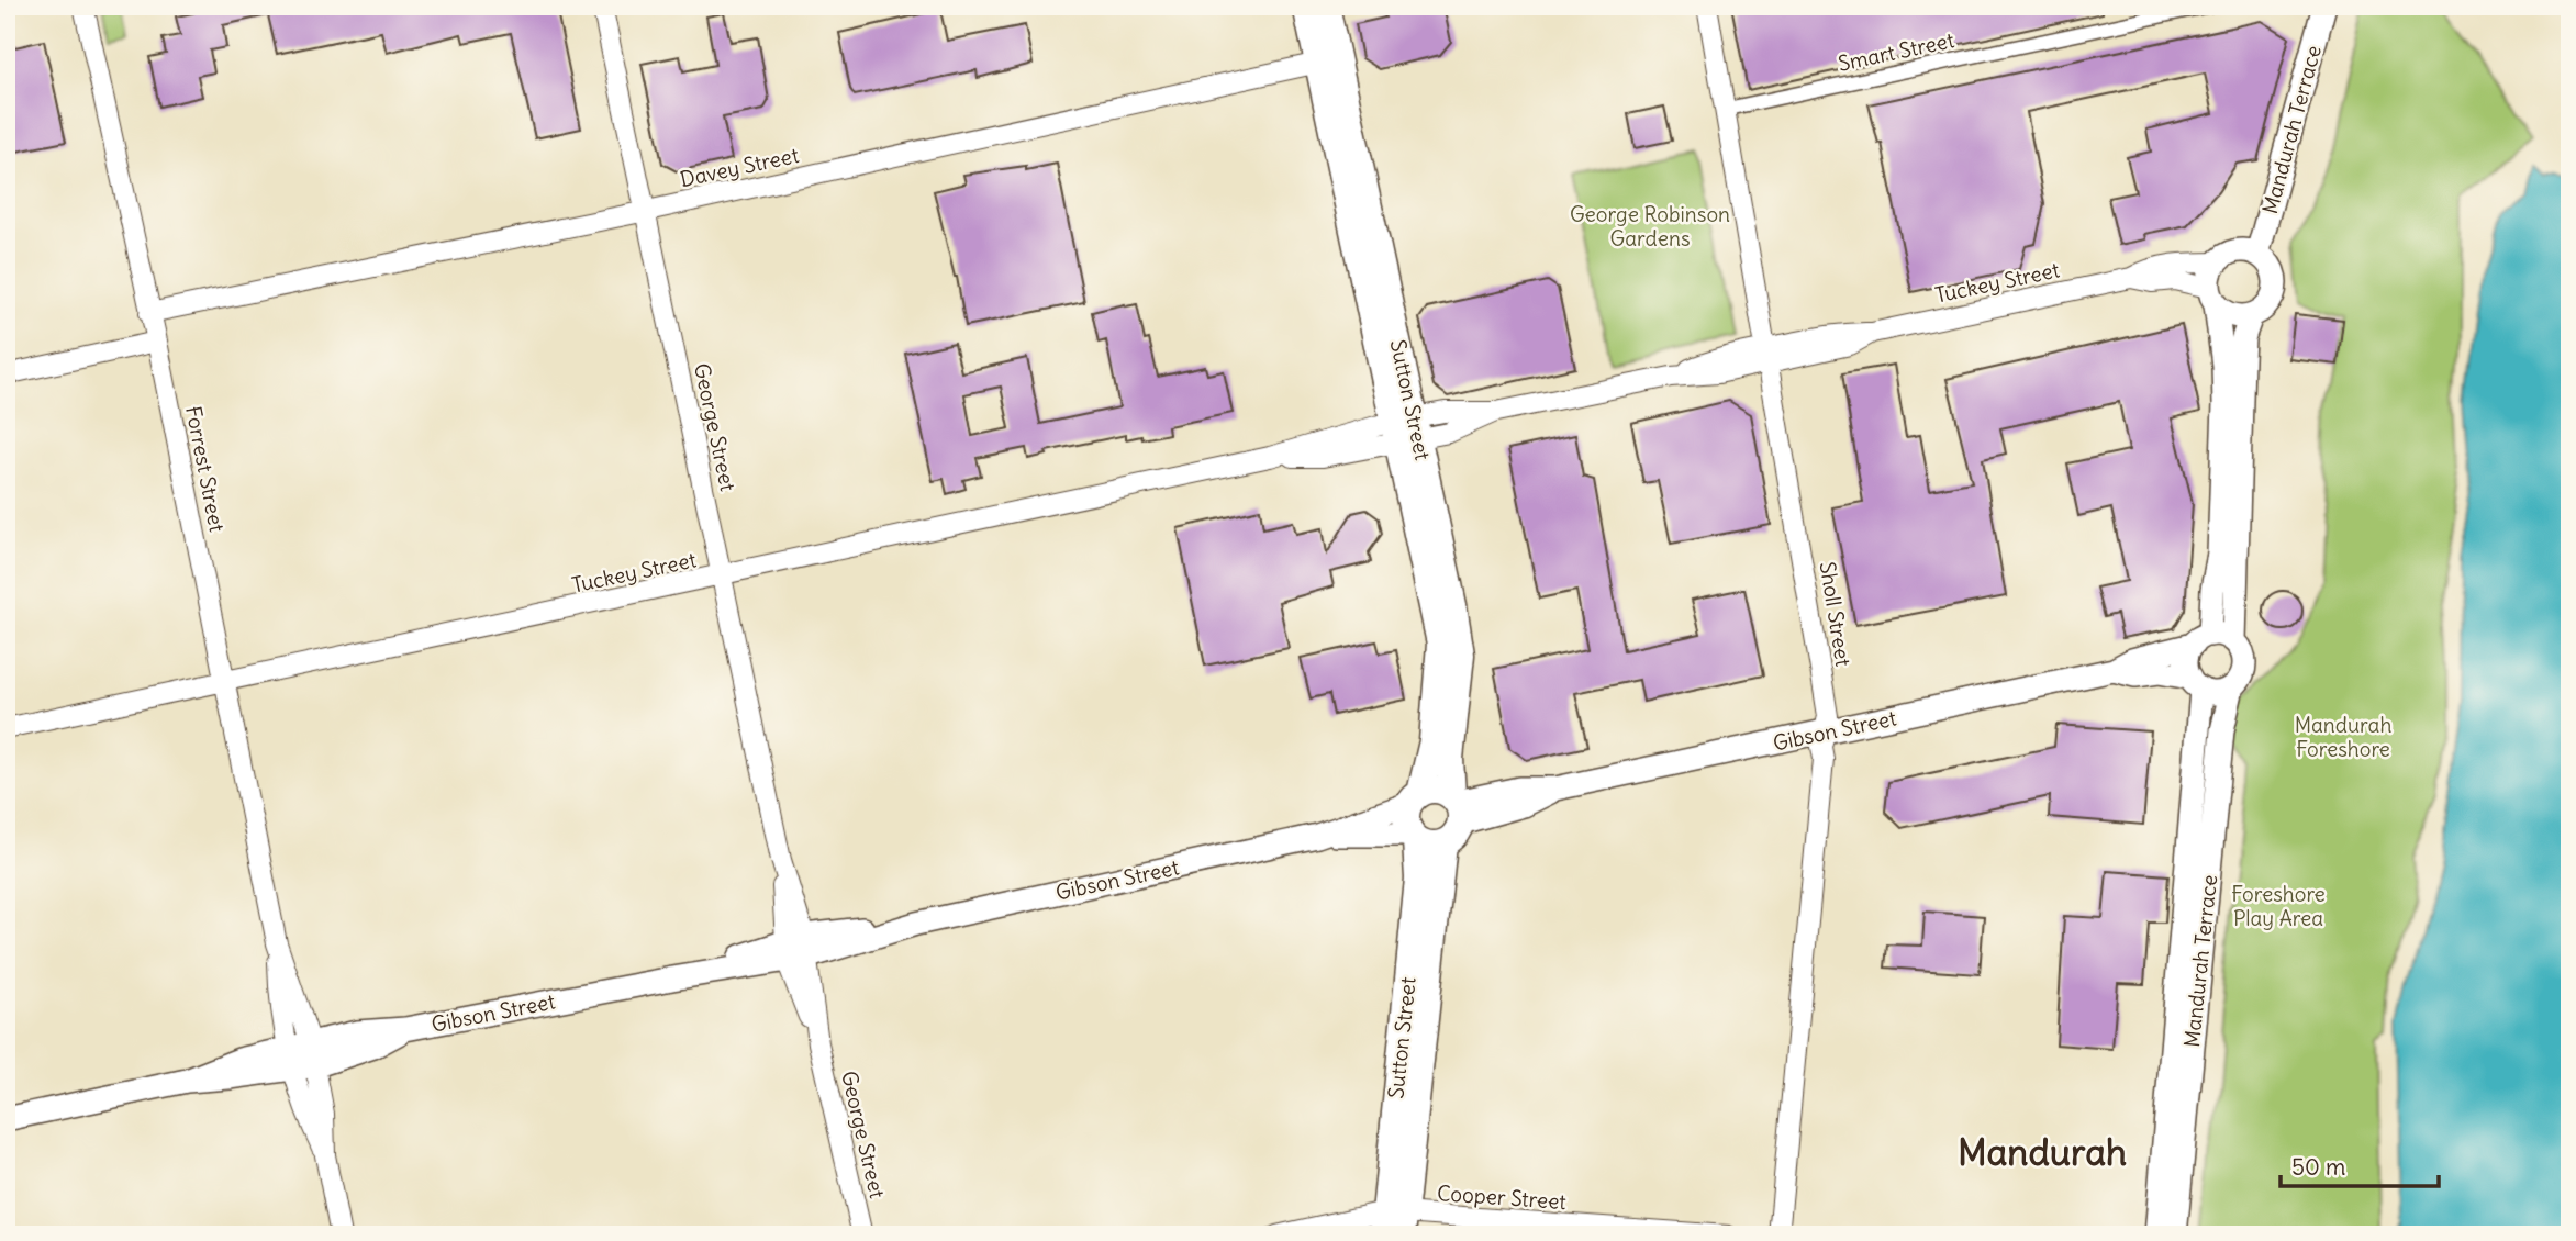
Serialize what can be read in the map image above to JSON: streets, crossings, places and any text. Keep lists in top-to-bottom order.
{
  "streets": {
    "main road": ["Sutton Street"],
    "street": [
      "Smart Street",
      "Mandurah Terrace",
      "Davey Street",
      "Tuckey Street",
      "George Street",
      "Forrest Street",
      "Sholl Street",
      "Gibson Street",
      "Cooper Street"
    ]
  },
  "crossings": [
    ["Smart Street", "Sholl Street"],
    ["Mandurah Terrace", "Tuckey Street"],
    ["Mandurah Terrace", "Gibson Street"],
    ["Davey Street", "Sutton Street"],
    ["Davey Street", "George Street"],
    ["Davey Street", "Forrest Street"],
    ["Tuckey Street", "Sutton Street"],
    ["Tuckey Street", "George Street"],
    ["Tuckey Street", "Forrest Street"],
    ["Tuckey Street", "Sholl Street"],
    ["Sutton Street", "Gibson Street"],
    ["Sutton Street", "Cooper Street"],
    ["George Street", "Gibson Street"],
    ["Forrest Street", "Gibson Street"],
    ["Sholl Street", "Gibson Street"]
  ],
  "districts": ["Mandurah"],
  "parks": ["George Robinson Gardens", "Mandurah Foreshore", "Foreshore Play Area"],
  "scale_bar": "50 m"
}
